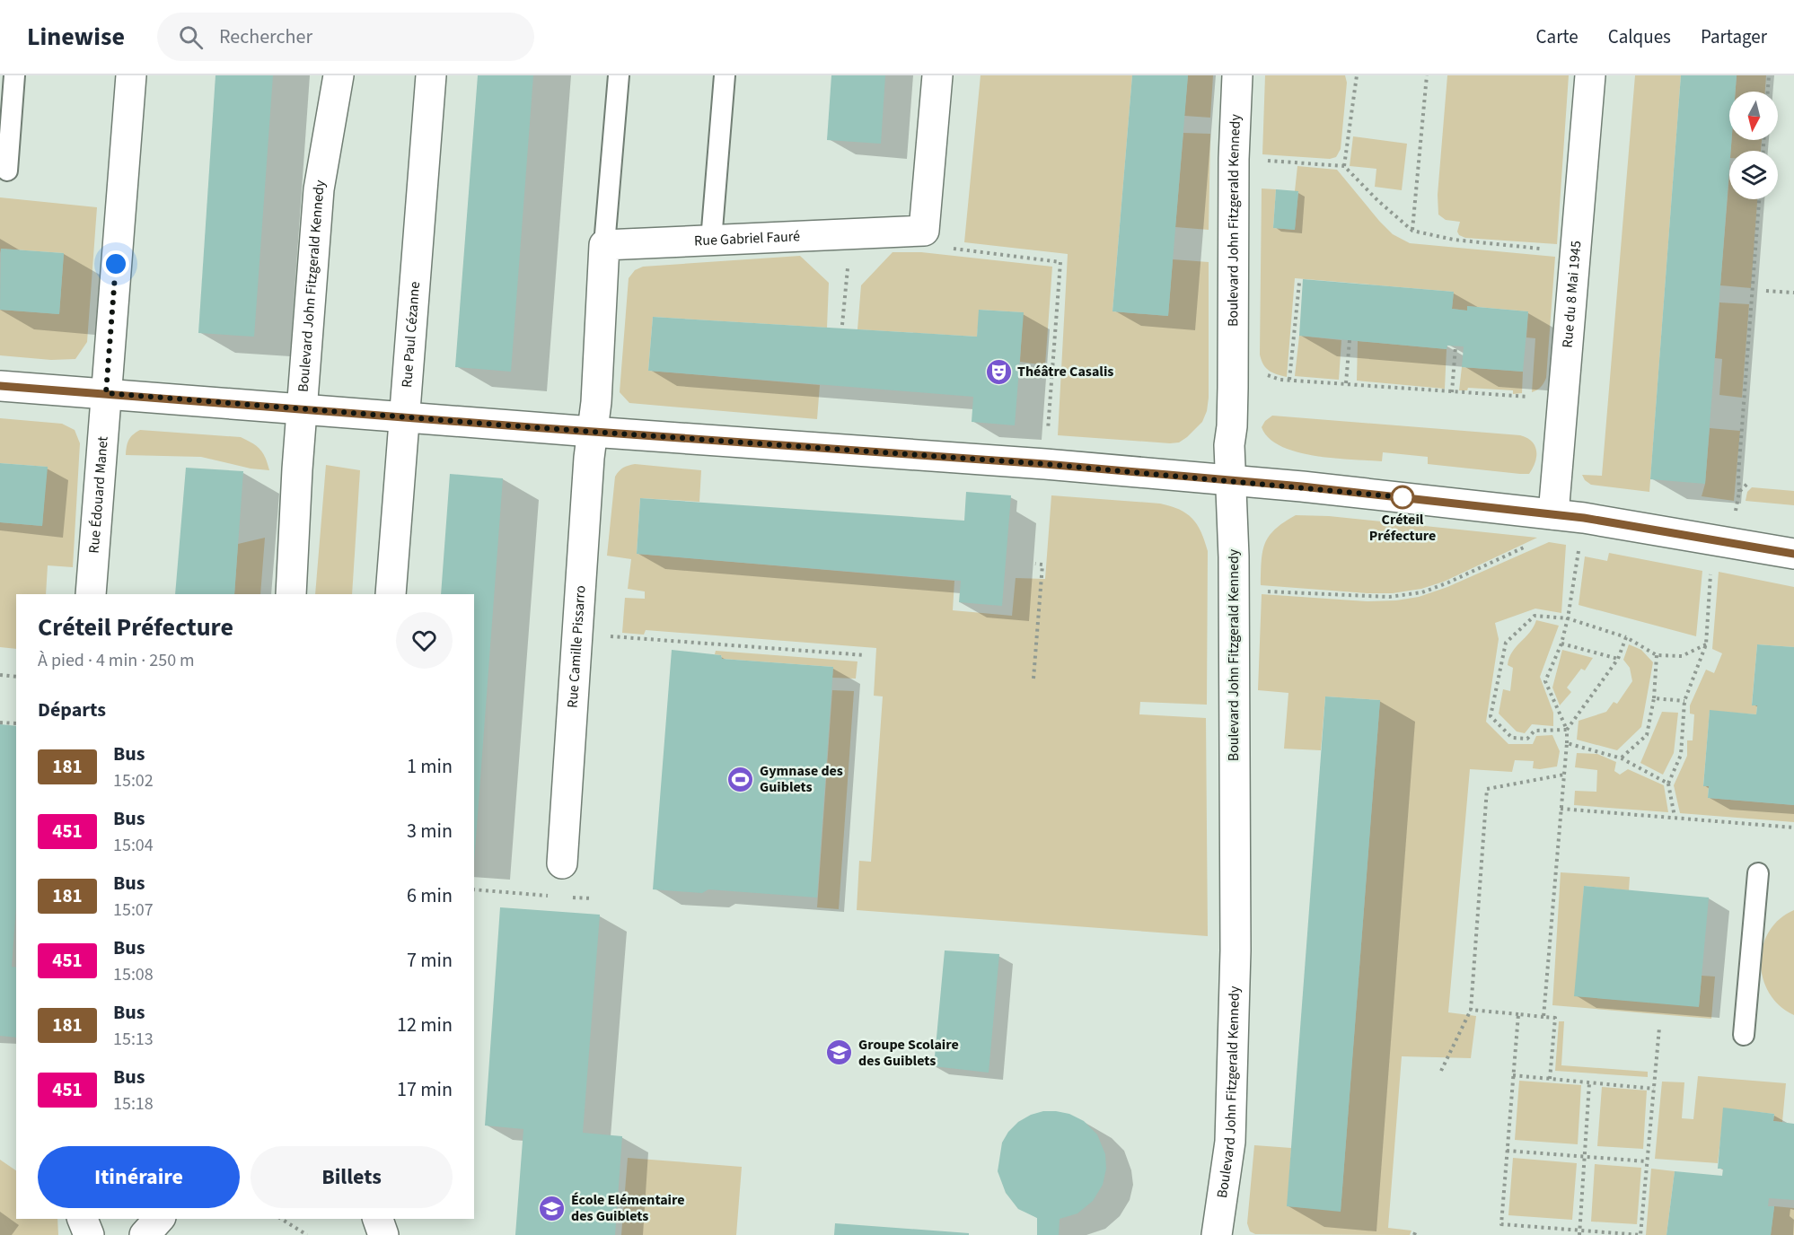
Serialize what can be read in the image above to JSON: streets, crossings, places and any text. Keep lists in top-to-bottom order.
{
  "streets": {
    "street": [
      "Boulevard John Fitzgerald Kennedy",
      "Rue Gabriel Fauré",
      "Rue du 8 Mai 1945",
      "Rue Paul Cézanne",
      "Rue Édouard Manet",
      "Rue Camille Pissarro"
    ]
  },
  "places": {
    "theatre": ["Théâtre Casalis"],
    "other": ["Créteil Préfecture"],
    "sports": ["Gymnase des Guiblets"],
    "school or university": ["Groupe Scolaire des Guiblets", "École Elémentaire des Guiblets"]
  },
  "lines": ["bus line 181"],
  "north": "bottom",
  "page": {
    "header": "Linewise",
    "search": "Rechercher",
    "nav": ["Carte", "Calques", "Partager"],
    "heading": [
      ["Créteil Préfecture", "À pied · 4 min · 250 m"],
      "Départs"
    ],
    "list": [
      {
        "mark": "181",
        "name": "Bus",
        "note": "15:02",
        "value": "1 min"
      },
      {
        "mark": "451",
        "name": "Bus",
        "note": "15:04",
        "value": "3 min"
      },
      {
        "mark": "181",
        "name": "Bus",
        "note": "15:07",
        "value": "6 min"
      },
      {
        "mark": "451",
        "name": "Bus",
        "note": "15:08",
        "value": "7 min"
      },
      {
        "mark": "181",
        "name": "Bus",
        "note": "15:13",
        "value": "12 min"
      },
      {
        "mark": "451",
        "name": "Bus",
        "note": "15:18",
        "value": "17 min"
      }
    ],
    "buttons": ["Itinéraire", "Billets"]
  }
}
